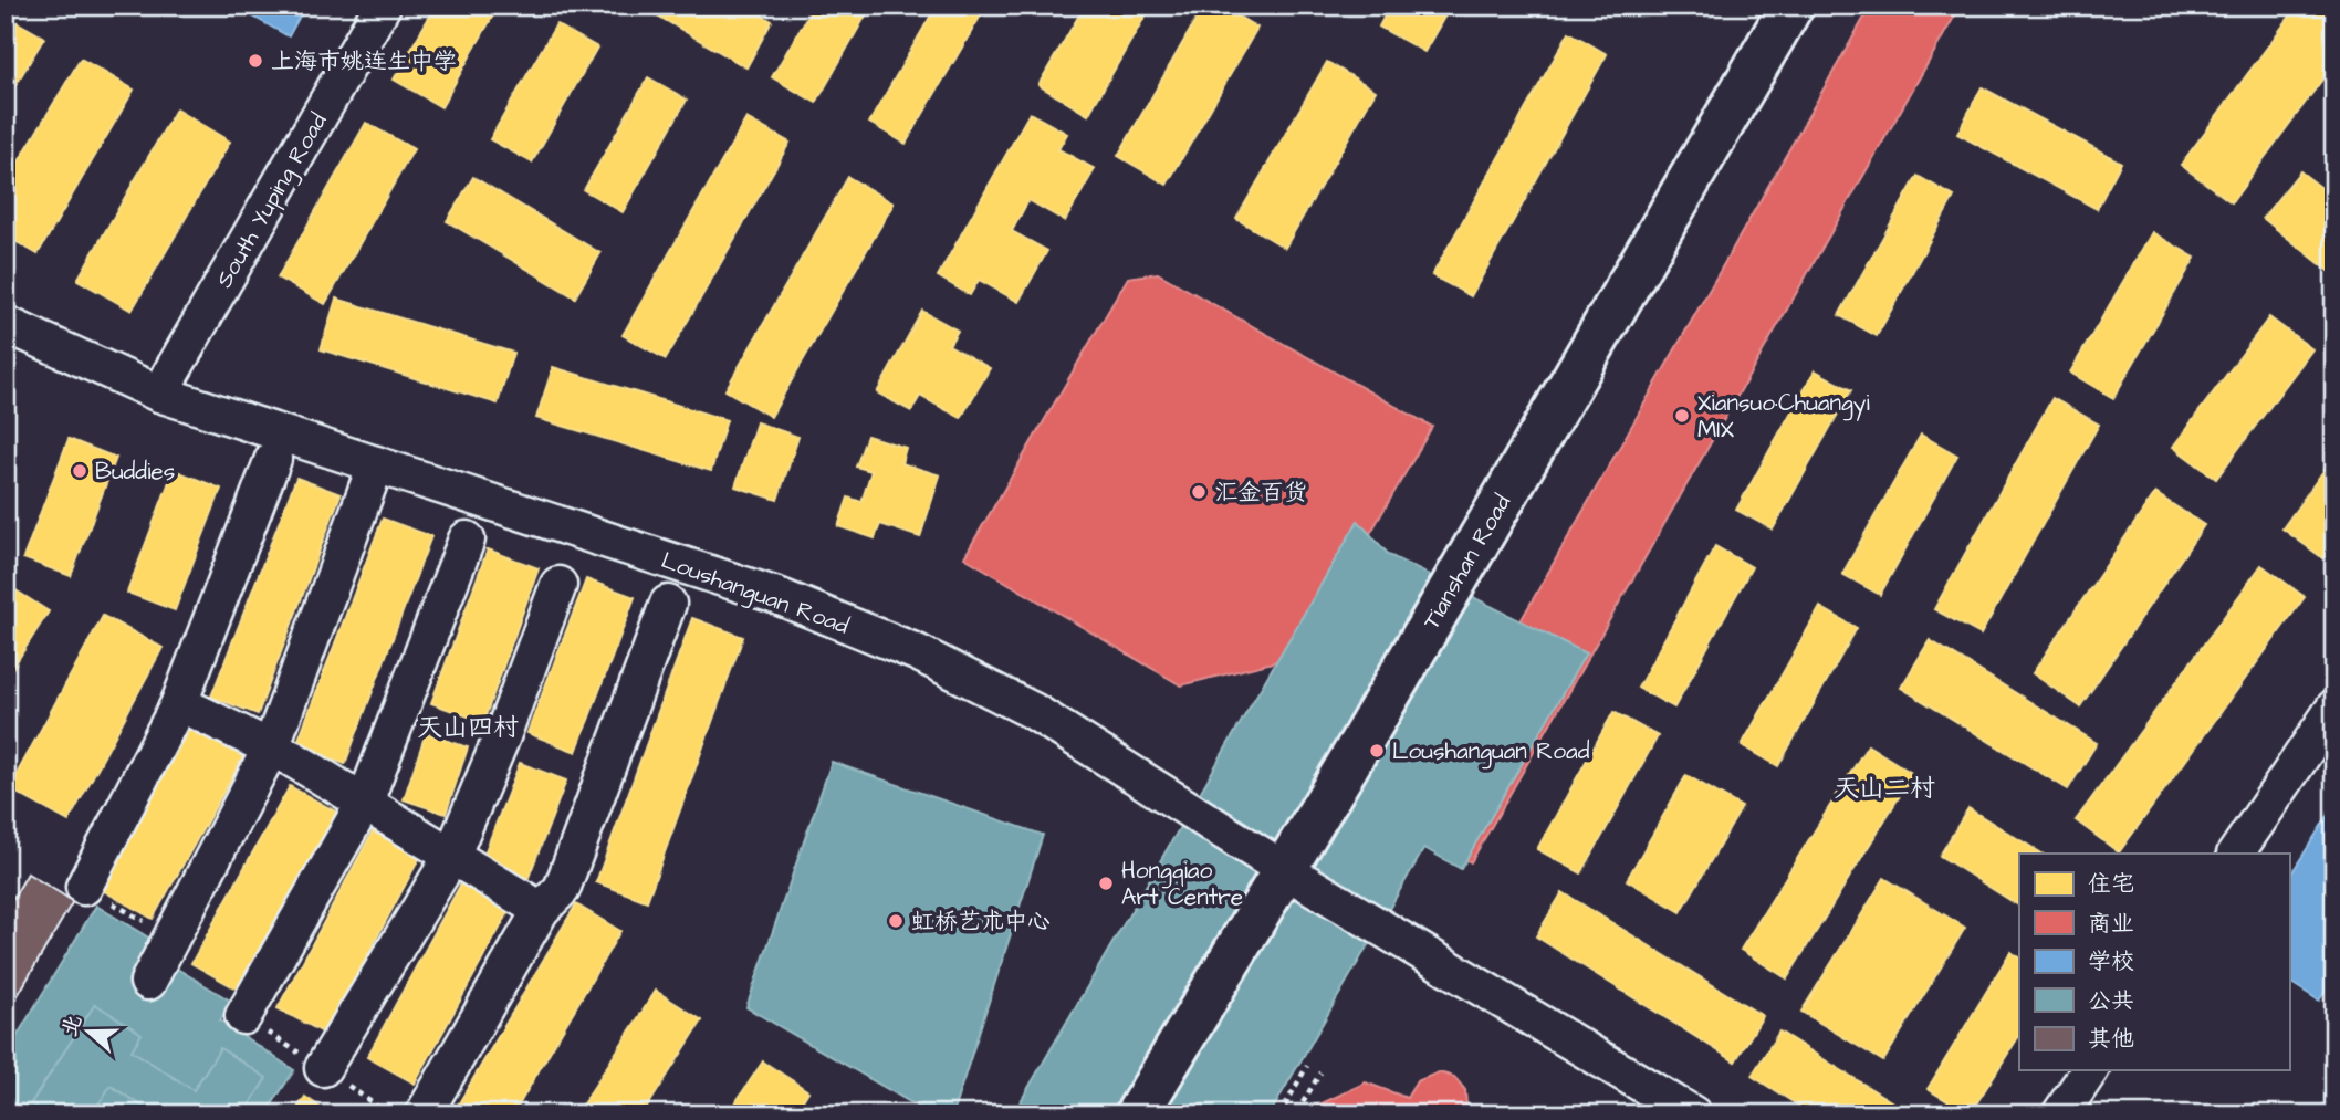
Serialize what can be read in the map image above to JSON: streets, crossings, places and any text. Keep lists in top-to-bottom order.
{
  "streets": {
    "main road": ["Tianshan Road"],
    "street": ["South Yuping Road", "Loushanguan Road"]
  },
  "crossings": [
    ["South Yuping Road", "Loushanguan Road"],
    ["Tianshan Road", "Loushanguan Road"]
  ],
  "districts": ["天山四村", "天山二村"],
  "places": [
    "上海市姚连生中学",
    "Xiansuo·Chuangyi MIX",
    "Buddies",
    "汇金百货",
    "Loushanguan Road",
    "Hongqiao Art Centre",
    "虹桥艺术中心"
  ],
  "legend": [
    "住宅",
    "商业",
    "学校",
    "公共",
    "其他"
  ],
  "north": "left"
}
